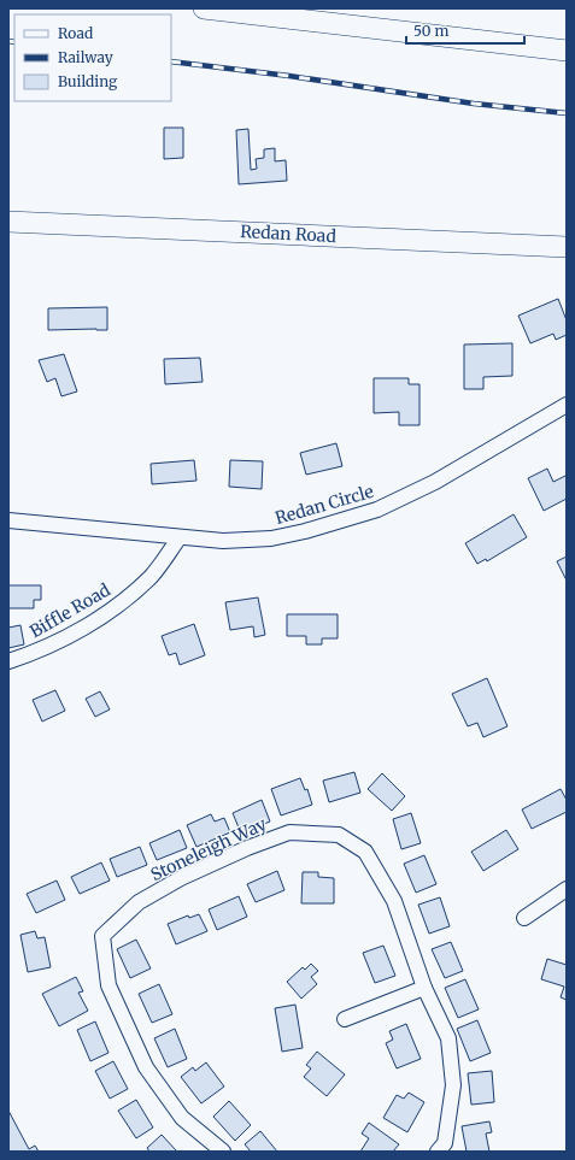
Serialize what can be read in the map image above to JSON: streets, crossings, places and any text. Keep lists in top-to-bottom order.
{
  "streets": {
    "main road": ["Redan Road"],
    "street": ["Redan Circle", "Biffle Road", "Stoneleigh Way"]
  },
  "crossings": [
    ["Redan Circle", "Biffle Road"]
  ],
  "legend": ["Road", "Railway", "Building"],
  "scale_bar": "50 m"
}
